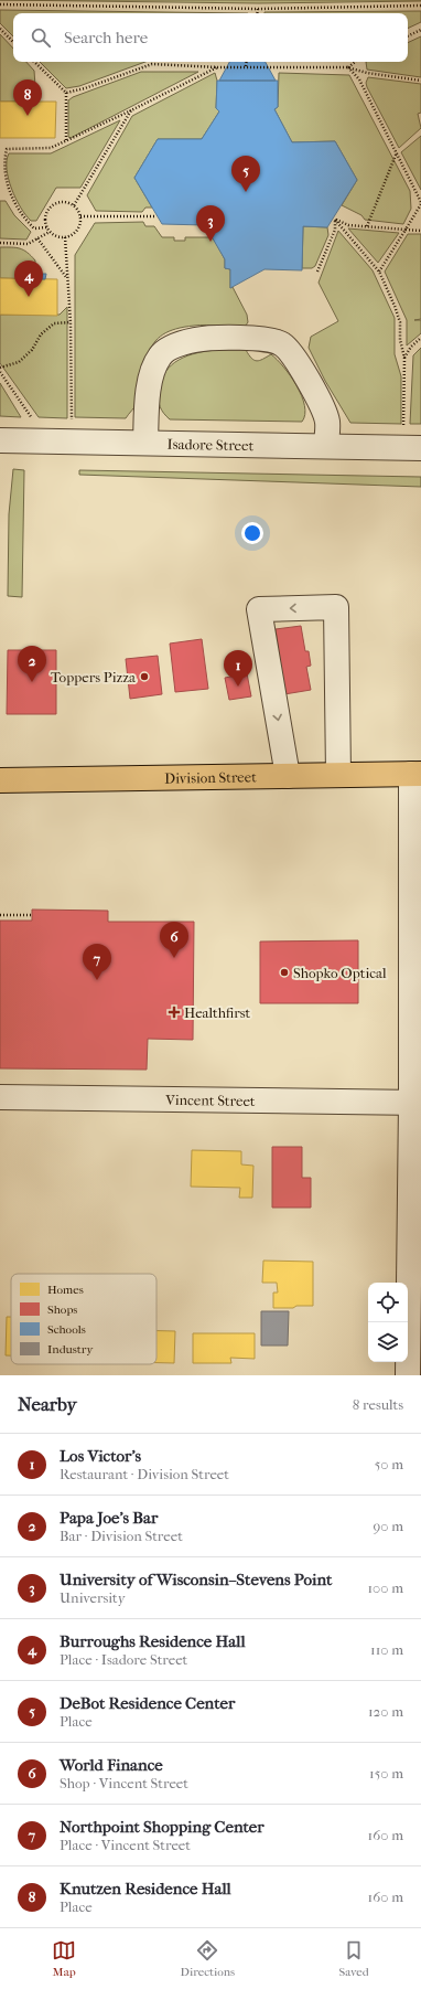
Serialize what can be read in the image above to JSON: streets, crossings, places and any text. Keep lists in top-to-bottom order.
{
  "streets": {
    "main road": ["Division Street"],
    "street": ["Isadore Street", "Vincent Street"]
  },
  "places": {
    "other": ["Toppers Pizza", "Shopko Optical"],
    "health": ["Healthfirst"]
  },
  "legend": [
    "Homes",
    "Shops",
    "Schools",
    "Industry"
  ],
  "page": {
    "search": "Search here",
    "pins": [
      "8",
      "5",
      "3",
      "4",
      "2",
      "1",
      "6",
      "7"
    ],
    "heading": ["Nearby", "8 results"],
    "list": [
      {
        "mark": "1",
        "name": "Los Victor's",
        "note": "Restaurant · Division Street",
        "value": "50 m"
      },
      {
        "mark": "2",
        "name": "Papa Joe's Bar",
        "note": "Bar · Division Street",
        "value": "90 m"
      },
      {
        "mark": "3",
        "name": "University of Wisconsin–Stevens Point",
        "note": "University",
        "value": "100 m"
      },
      {
        "mark": "4",
        "name": "Burroughs Residence Hall",
        "note": "Place · Isadore Street",
        "value": "110 m"
      },
      {
        "mark": "5",
        "name": "DeBot Residence Center",
        "note": "Place",
        "value": "120 m"
      },
      {
        "mark": "6",
        "name": "World Finance",
        "note": "Shop · Vincent Street",
        "value": "150 m"
      },
      {
        "mark": "7",
        "name": "Northpoint Shopping Center",
        "note": "Place · Vincent Street",
        "value": "160 m"
      },
      {
        "mark": "8",
        "name": "Knutzen Residence Hall",
        "note": "Place",
        "value": "160 m"
      }
    ],
    "nav": ["Map", "Directions", "Saved"]
  }
}
